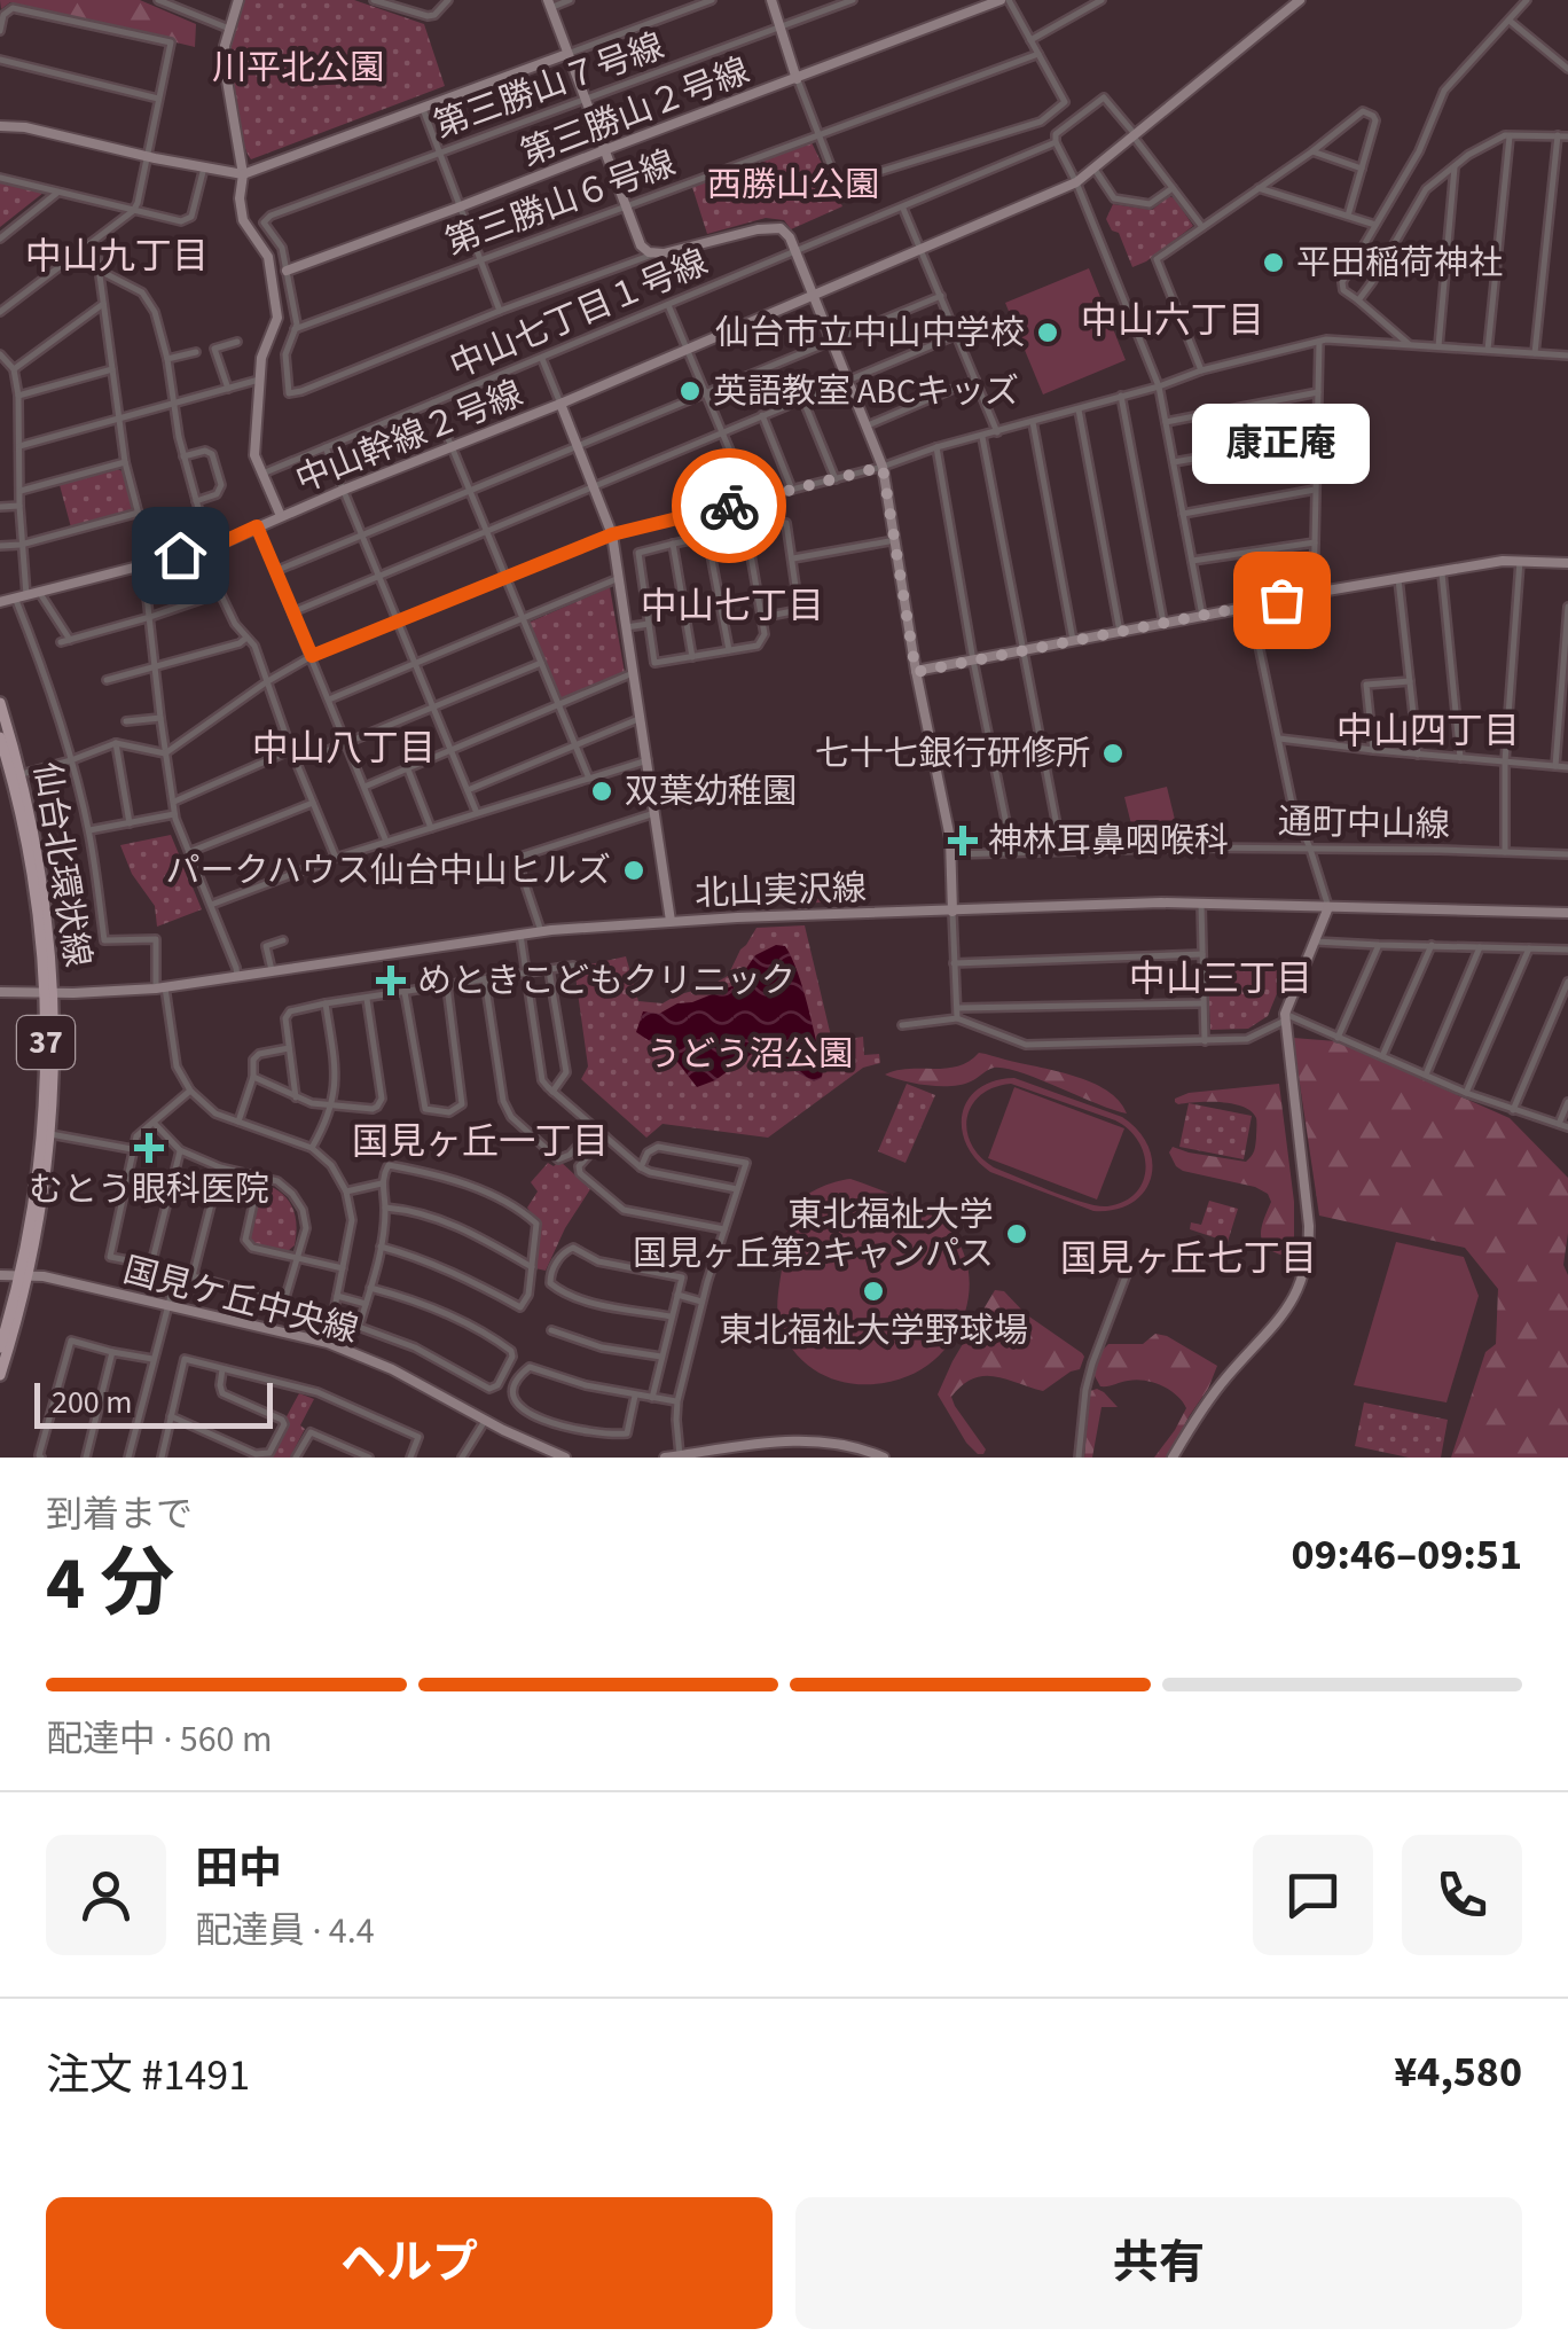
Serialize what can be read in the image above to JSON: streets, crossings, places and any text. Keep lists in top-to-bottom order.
{
  "streets": {
    "main road": ["仙台北環状線", "37"],
    "street": [
      "第三勝山７号線",
      "第三勝山２号線",
      "第三勝山６号線",
      "中山七丁目１号線",
      "中山幹線２号線",
      "通町中山線",
      "北山実沢線",
      "国見ケ丘中央線"
    ]
  },
  "crossings": [
    ["第三勝山７号線", "第三勝山２号線"],
    ["中山七丁目１号線", "中山幹線２号線"],
    ["仙台北環状線", "北山実沢線"],
    ["仙台北環状線", "国見ケ丘中央線"]
  ],
  "districts": [
    "中山九丁目",
    "中山六丁目",
    "中山七丁目",
    "中山四丁目",
    "中山八丁目",
    "中山三丁目",
    "国見ヶ丘一丁目",
    "国見ヶ丘七丁目"
  ],
  "parks": ["川平北公園", "西勝山公園", "うどう沼公園"],
  "places": {
    "other": [
      "平田稲荷神社",
      "仙台市立中山中学校",
      "英語教室 ABCキッズ",
      "康正庵",
      "七十七銀行研修所",
      "双葉幼稚園",
      "パークハウス仙台中山ヒルズ",
      "東北福祉大学 国見ヶ丘第2キャンパス",
      "東北福祉大学野球場"
    ],
    "health": ["神林耳鼻咽喉科", "めときこどもクリニック", "むとう眼科医院"]
  },
  "scale_bar": "200 m",
  "page": {
    "bubble": "康正庵",
    "scale": "200 m",
    "heading": ["4 分", "到着まで", "09:46–09:51"],
    "panel": [
      "田中",
      "配達員 · 4.4",
      "注文 #1491",
      "¥4,580"
    ],
    "bar": "配達中 · 560 m",
    "buttons": ["ヘルプ", "共有"]
  }
}
